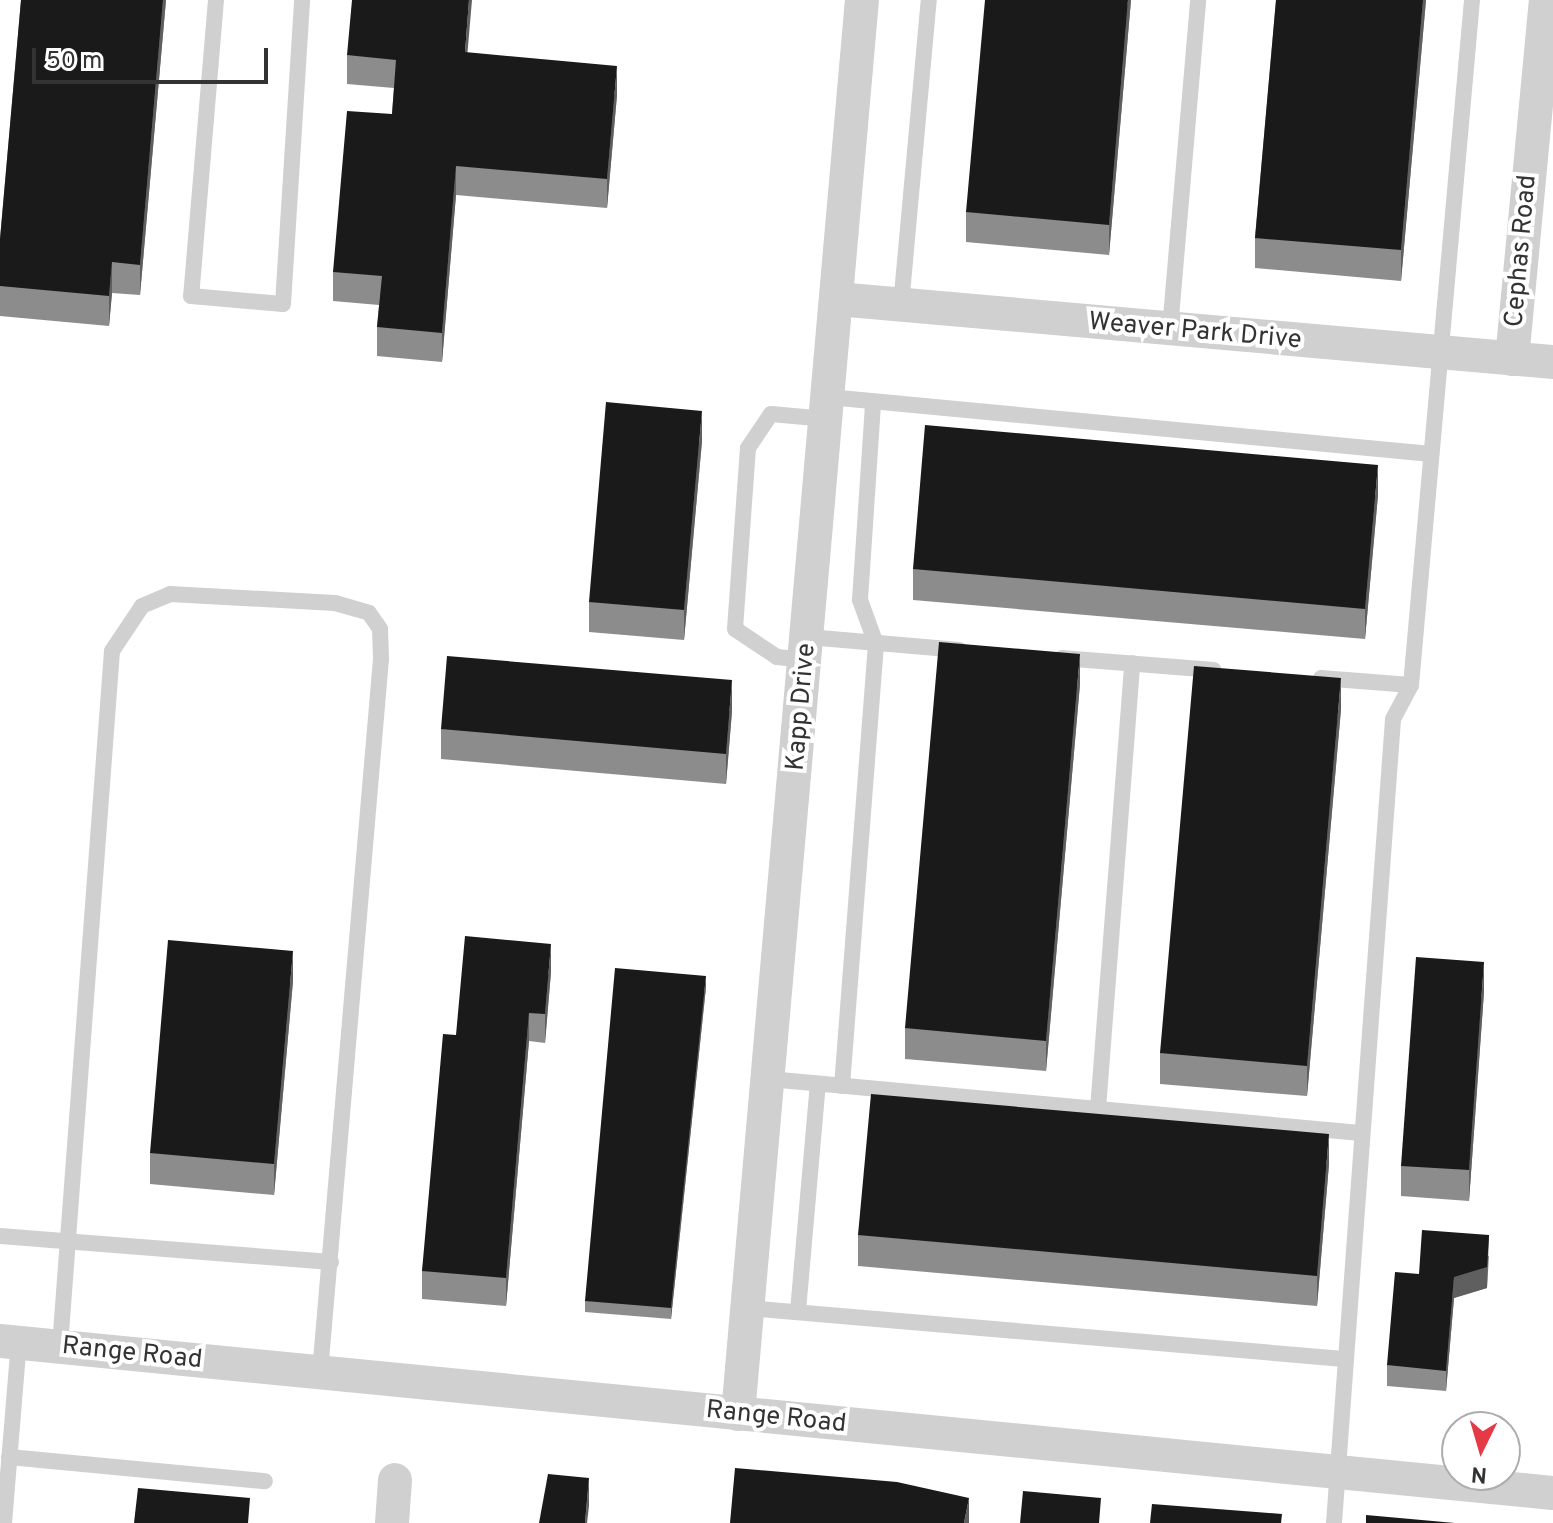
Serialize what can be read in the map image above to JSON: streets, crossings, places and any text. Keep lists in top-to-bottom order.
{
  "streets": {
    "street": [
      "Cephas Road",
      "Weaver Park Drive",
      "Kapp Drive",
      "Range Road"
    ]
  },
  "crossings": [
    ["Cephas Road", "Weaver Park Drive"],
    ["Weaver Park Drive", "Kapp Drive"],
    ["Kapp Drive", "Range Road"]
  ],
  "scale_bar": "50 m",
  "north": "bottom"
}
